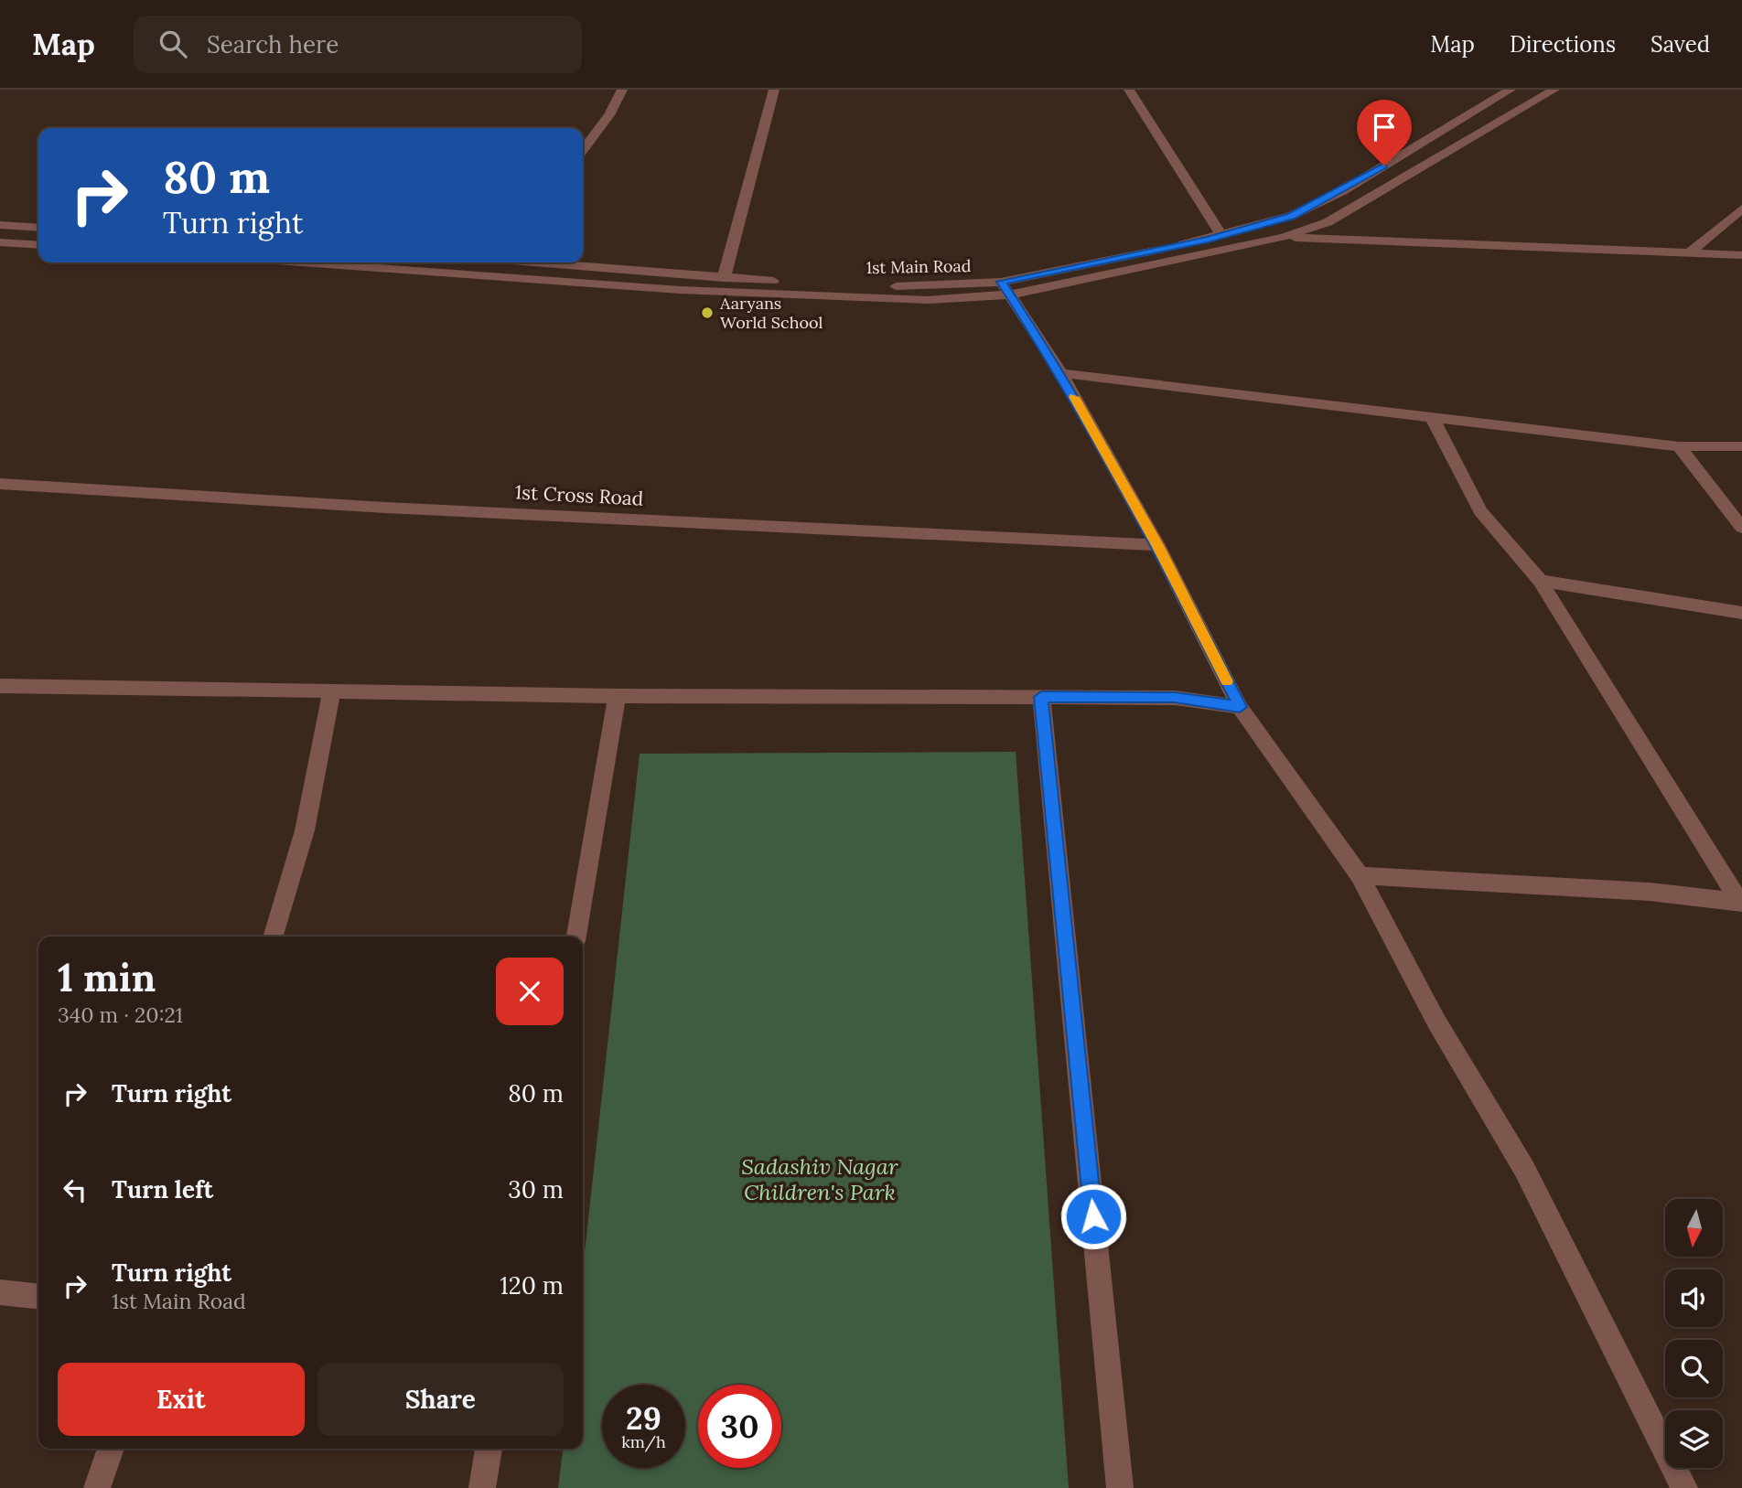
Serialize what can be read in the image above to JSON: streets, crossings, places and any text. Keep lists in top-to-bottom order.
{
  "streets": {
    "street": ["1st Main Road", "1st Cross Road"]
  },
  "parks": ["Sadashiv Nagar Children's Park"],
  "places": ["Aaryans World School"],
  "north": "bottom",
  "page": {
    "header": "Map",
    "search": "Search here",
    "nav": ["Map", "Directions", "Saved"],
    "turn": ["80 m", "Turn right"],
    "heading": ["1 min", "340 m · 20:21"],
    "list": [
      {
        "name": "Turn right",
        "value": "80 m"
      },
      {
        "name": "Turn left",
        "value": "30 m"
      },
      {
        "name": "Turn right",
        "note": "1st Main Road",
        "value": "120 m"
      }
    ],
    "buttons": ["Exit", "Share"],
    "speed": "29 km/h",
    "limit": "30"
  }
}
